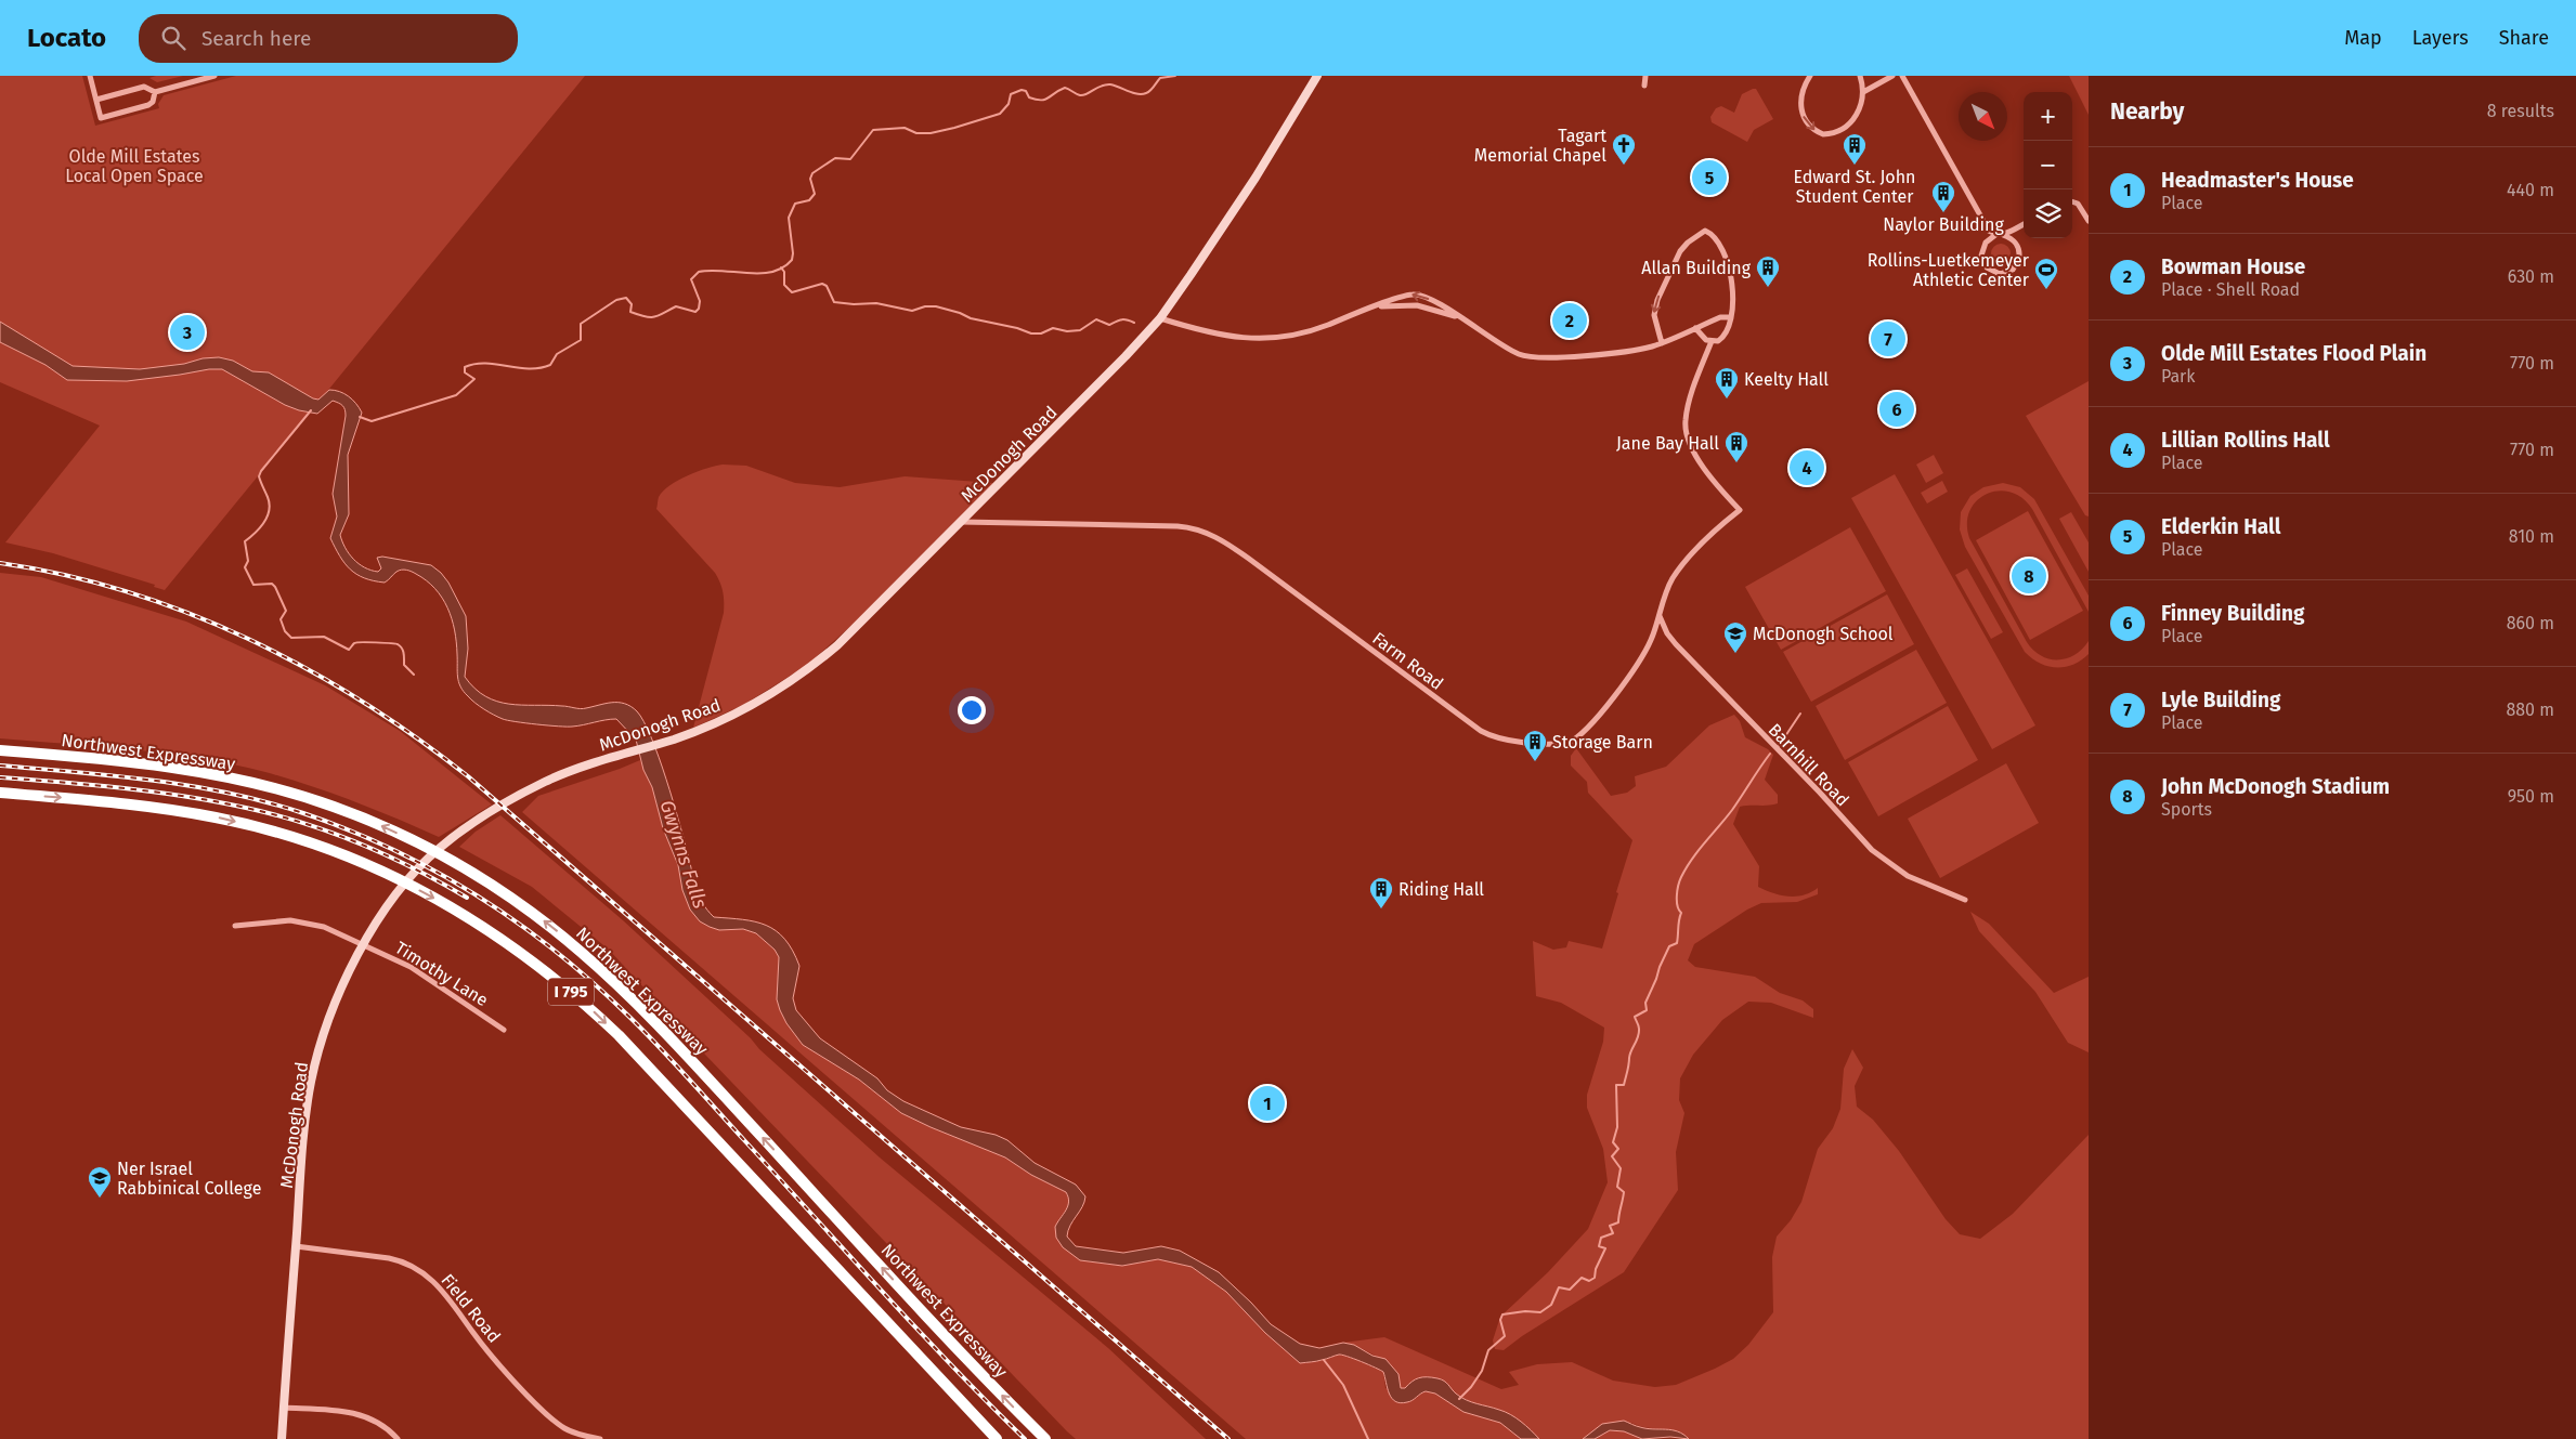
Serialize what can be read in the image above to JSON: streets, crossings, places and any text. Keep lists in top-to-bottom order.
{
  "streets": {
    "highway": ["Northwest Expressway", "I 795"],
    "main road": ["McDonogh Road"],
    "street": [
      "Farm Road",
      "Barnhill Road",
      "Timothy Lane",
      "Field Road"
    ]
  },
  "crossings": [
    ["McDonogh Road", "Farm Road"],
    ["McDonogh Road", "Timothy Lane"],
    ["McDonogh Road", "Field Road"],
    ["Farm Road", "Barnhill Road"]
  ],
  "water": ["Gwynns Falls"],
  "parks": ["Olde Mill Estates Local Open Space"],
  "places": {
    "church": ["Tagart Memorial Chapel"],
    "building": [
      "Edward St. John Student Center",
      "Naylor Building",
      "Allan Building",
      "Keelty Hall",
      "Jane Bay Hall",
      "Storage Barn",
      "Riding Hall"
    ],
    "sports": ["Rollins-Luetkemeyer Athletic Center"],
    "school or university": ["McDonogh School", "Ner Israel Rabbinical College"]
  },
  "north": "bottom right",
  "page": {
    "header": "Locato",
    "search": "Search here",
    "nav": ["Map", "Layers", "Share"],
    "heading": ["Nearby", "8 results"],
    "map_buttons": ["+", "−"],
    "list": [
      {
        "mark": "1",
        "name": "Headmaster's House",
        "note": "Place",
        "value": "440 m"
      },
      {
        "mark": "2",
        "name": "Bowman House",
        "note": "Place · Shell Road",
        "value": "630 m"
      },
      {
        "mark": "3",
        "name": "Olde Mill Estates Flood Plain",
        "note": "Park",
        "value": "770 m"
      },
      {
        "mark": "4",
        "name": "Lillian Rollins Hall",
        "note": "Place",
        "value": "770 m"
      },
      {
        "mark": "5",
        "name": "Elderkin Hall",
        "note": "Place",
        "value": "810 m"
      },
      {
        "mark": "6",
        "name": "Finney Building",
        "note": "Place",
        "value": "860 m"
      },
      {
        "mark": "7",
        "name": "Lyle Building",
        "note": "Place",
        "value": "880 m"
      },
      {
        "mark": "8",
        "name": "John McDonogh Stadium",
        "note": "Sports",
        "value": "950 m"
      }
    ],
    "pins": [
      "5",
      "2",
      "3",
      "7",
      "6",
      "4",
      "8",
      "1"
    ]
  }
}
